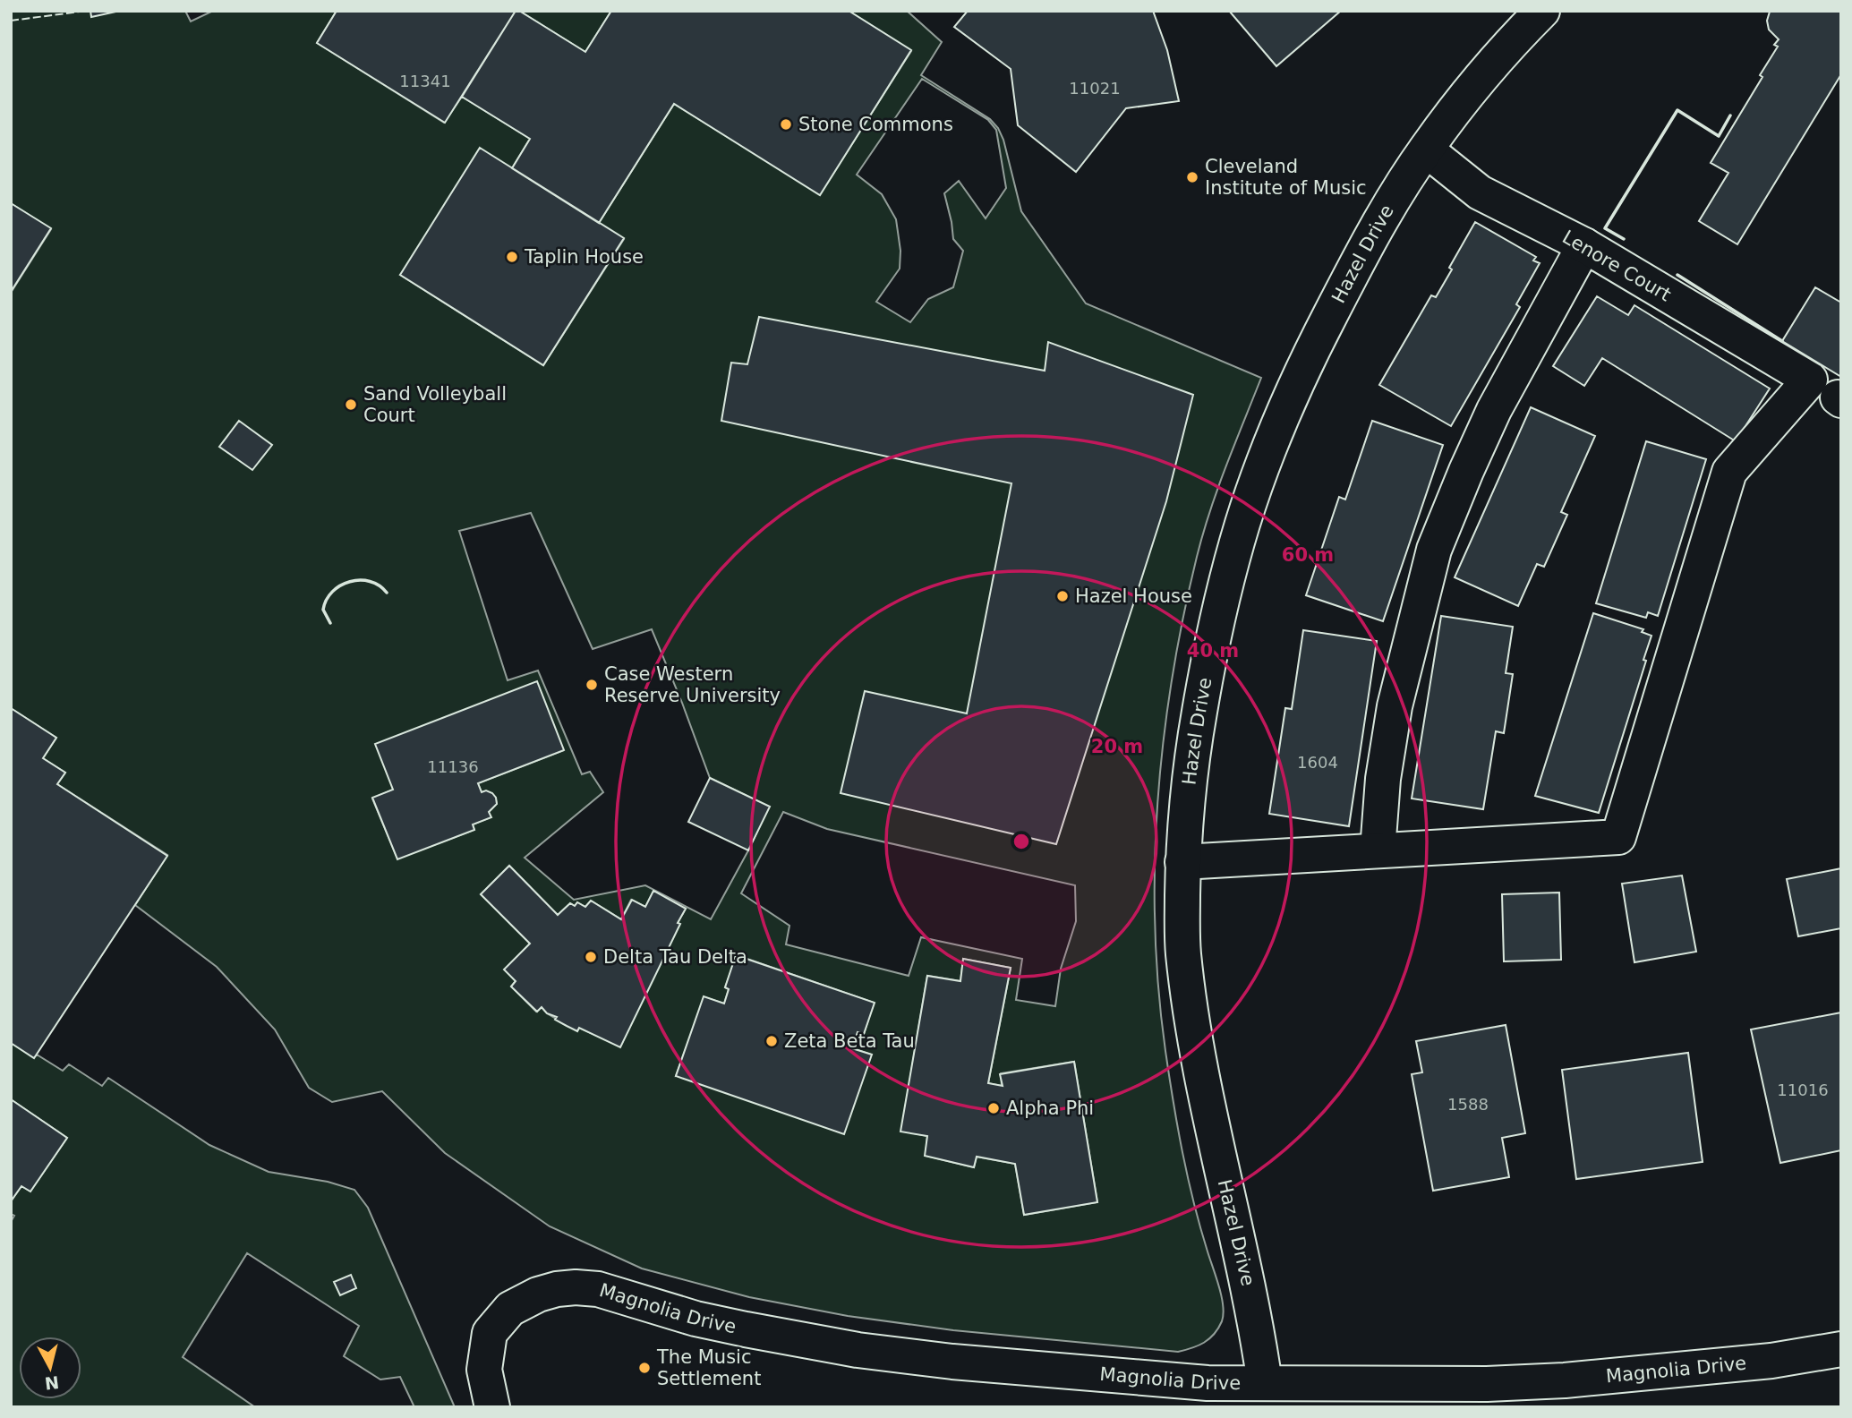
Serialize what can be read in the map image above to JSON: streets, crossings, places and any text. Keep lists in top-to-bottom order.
{
  "streets": {
    "street": ["Hazel Drive", "Lenore Court", "Magnolia Drive"]
  },
  "crossings": [
    ["Hazel Drive", "Lenore Court"],
    ["Hazel Drive", "Magnolia Drive"]
  ],
  "places": [
    "Stone Commons",
    "Cleveland Institute of Music",
    "Taplin House",
    "Sand Volleyball Court",
    "Hazel House",
    "Case Western Reserve University",
    "Delta Tau Delta",
    "Zeta Beta Tau",
    "Alpha Phi",
    "The Music Settlement"
  ],
  "house_numbers": [
    "11341",
    "11021",
    "1604",
    "11136",
    "11016",
    "1588"
  ],
  "north": "bottom",
  "rings": ["60 m", "40 m", "20 m"]
}
